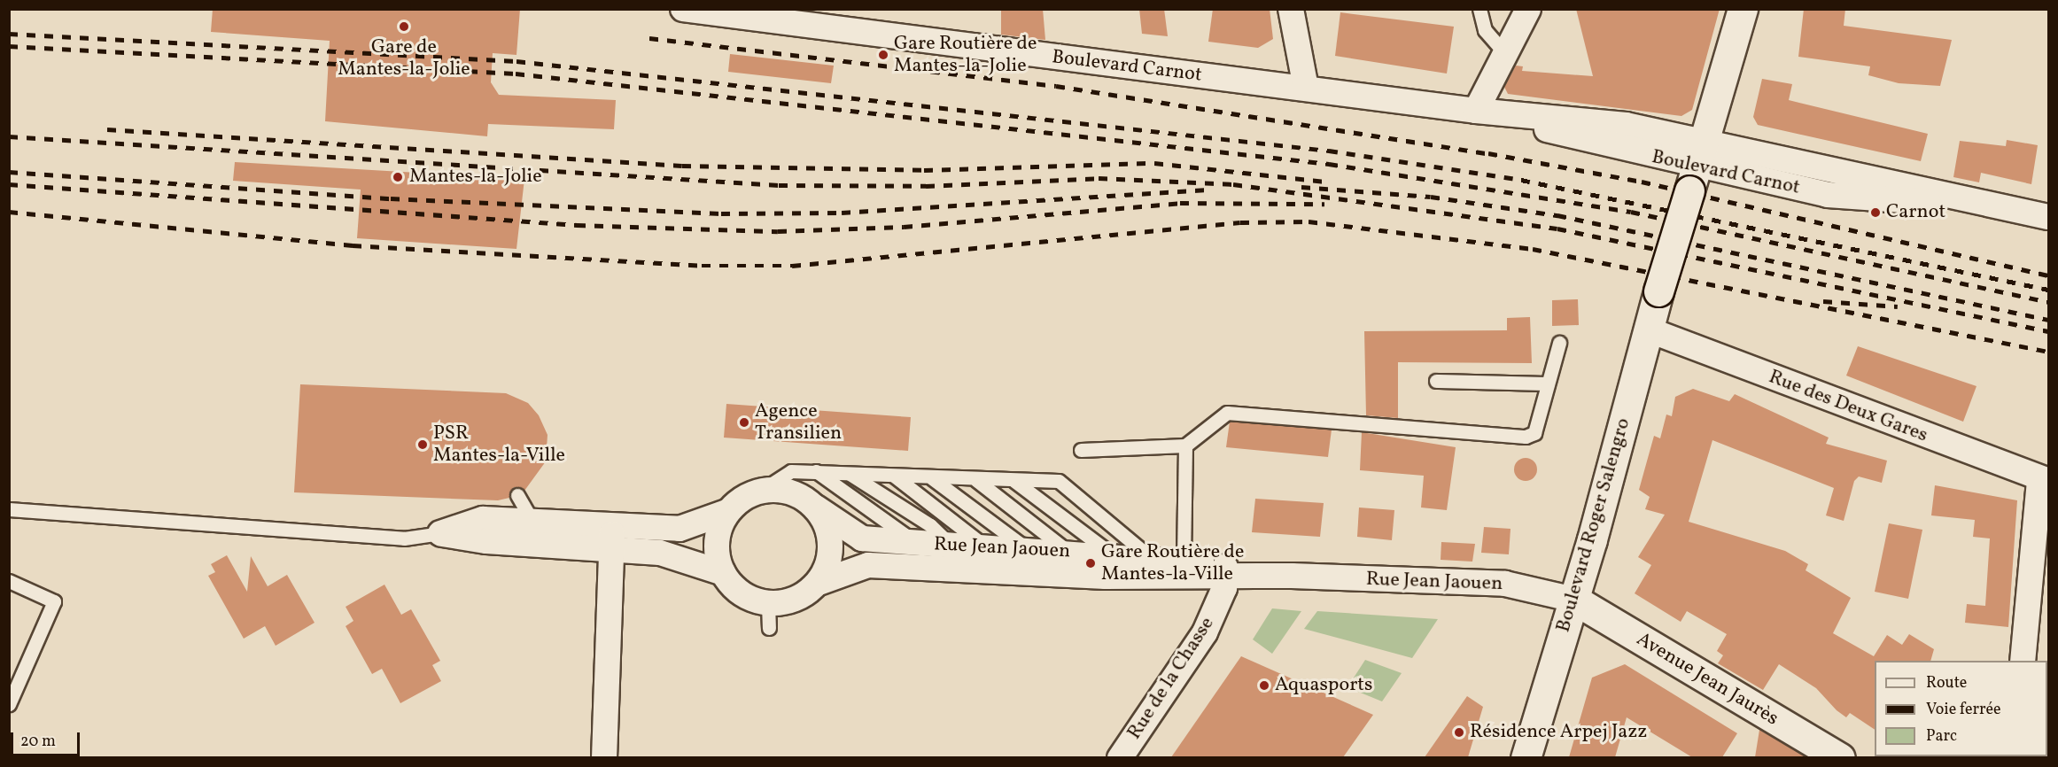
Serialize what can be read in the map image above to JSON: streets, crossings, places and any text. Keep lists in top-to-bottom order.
{
  "streets": {
    "main road": ["Boulevard Roger Salengro", "Avenue Jean Jaurès"],
    "street": [
      "Boulevard Carnot",
      "Rue des Deux Gares",
      "Rue Jean Jaouen",
      "Rue de la Chasse"
    ]
  },
  "crossings": [
    ["Boulevard Carnot", "Boulevard Roger Salengro"],
    ["Rue des Deux Gares", "Boulevard Roger Salengro"],
    ["Boulevard Roger Salengro", "Rue Jean Jaouen"],
    ["Boulevard Roger Salengro", "Avenue Jean Jaurès"],
    ["Rue Jean Jaouen", "Rue de la Chasse"],
    ["Rue Jean Jaouen", "Avenue Jean Jaurès"]
  ],
  "places": [
    "Gare de Mantes-la-Jolie",
    "Gare Routière de Mantes-la-Jolie",
    "Mantes-la-Jolie",
    "Carnot",
    "Agence Transilien",
    "PSR Mantes-la-Ville",
    "Gare Routière de Mantes-la-Ville",
    "Aquasports",
    "Résidence Arpej Jazz"
  ],
  "legend": ["Route", "Voie ferrée", "Parc"],
  "scale_bar": "20 m"
}
